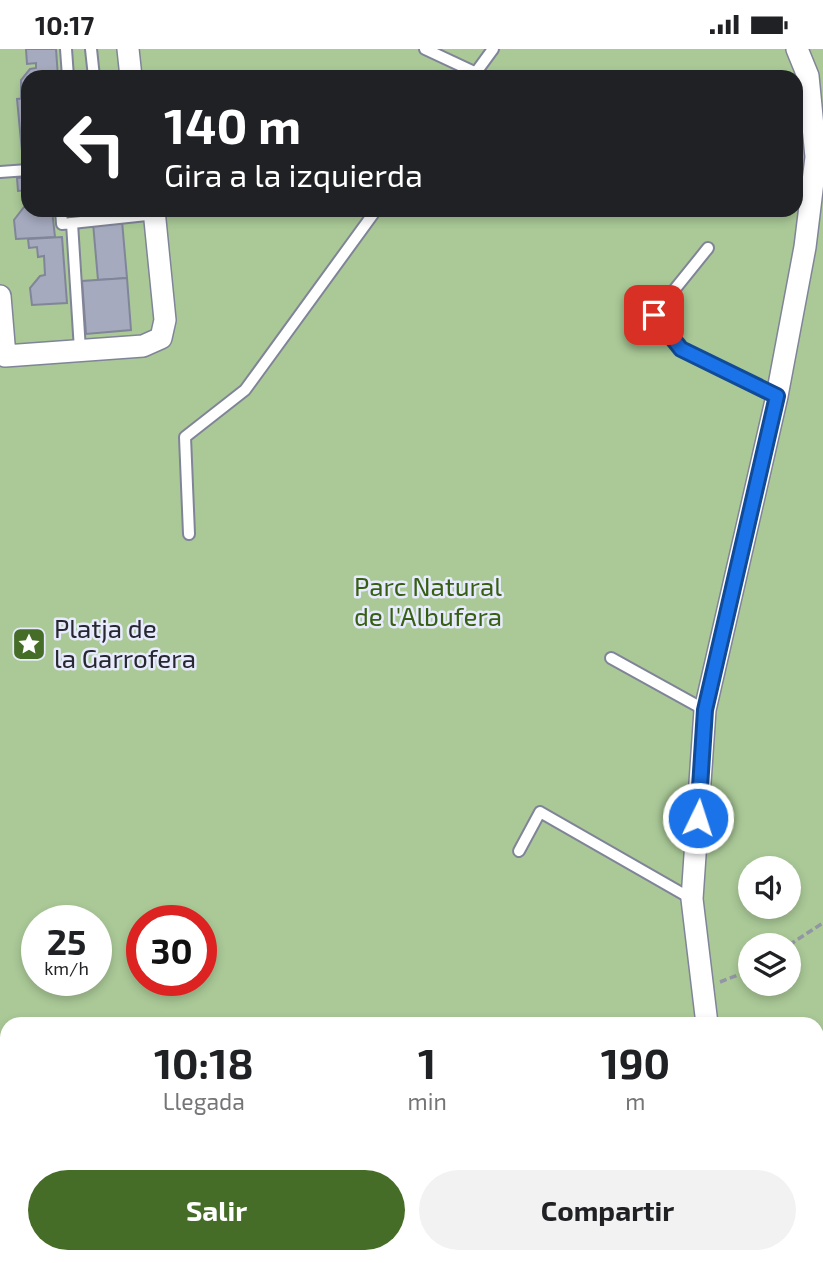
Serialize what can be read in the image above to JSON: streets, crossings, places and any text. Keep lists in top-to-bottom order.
{
  "parks": ["Parc Natural de l'Albufera"],
  "places": {
    "place": ["Platja de la Garrofera"]
  },
  "page": {
    "status": "10:17",
    "turn": ["140 m", "Gira a la izquierda"],
    "speed": "25 km/h",
    "limit": "30",
    "eta": [
      "10:18",
      "Llegada",
      "1",
      "min",
      "190",
      "m"
    ],
    "buttons": ["Salir", "Compartir"]
  }
}
